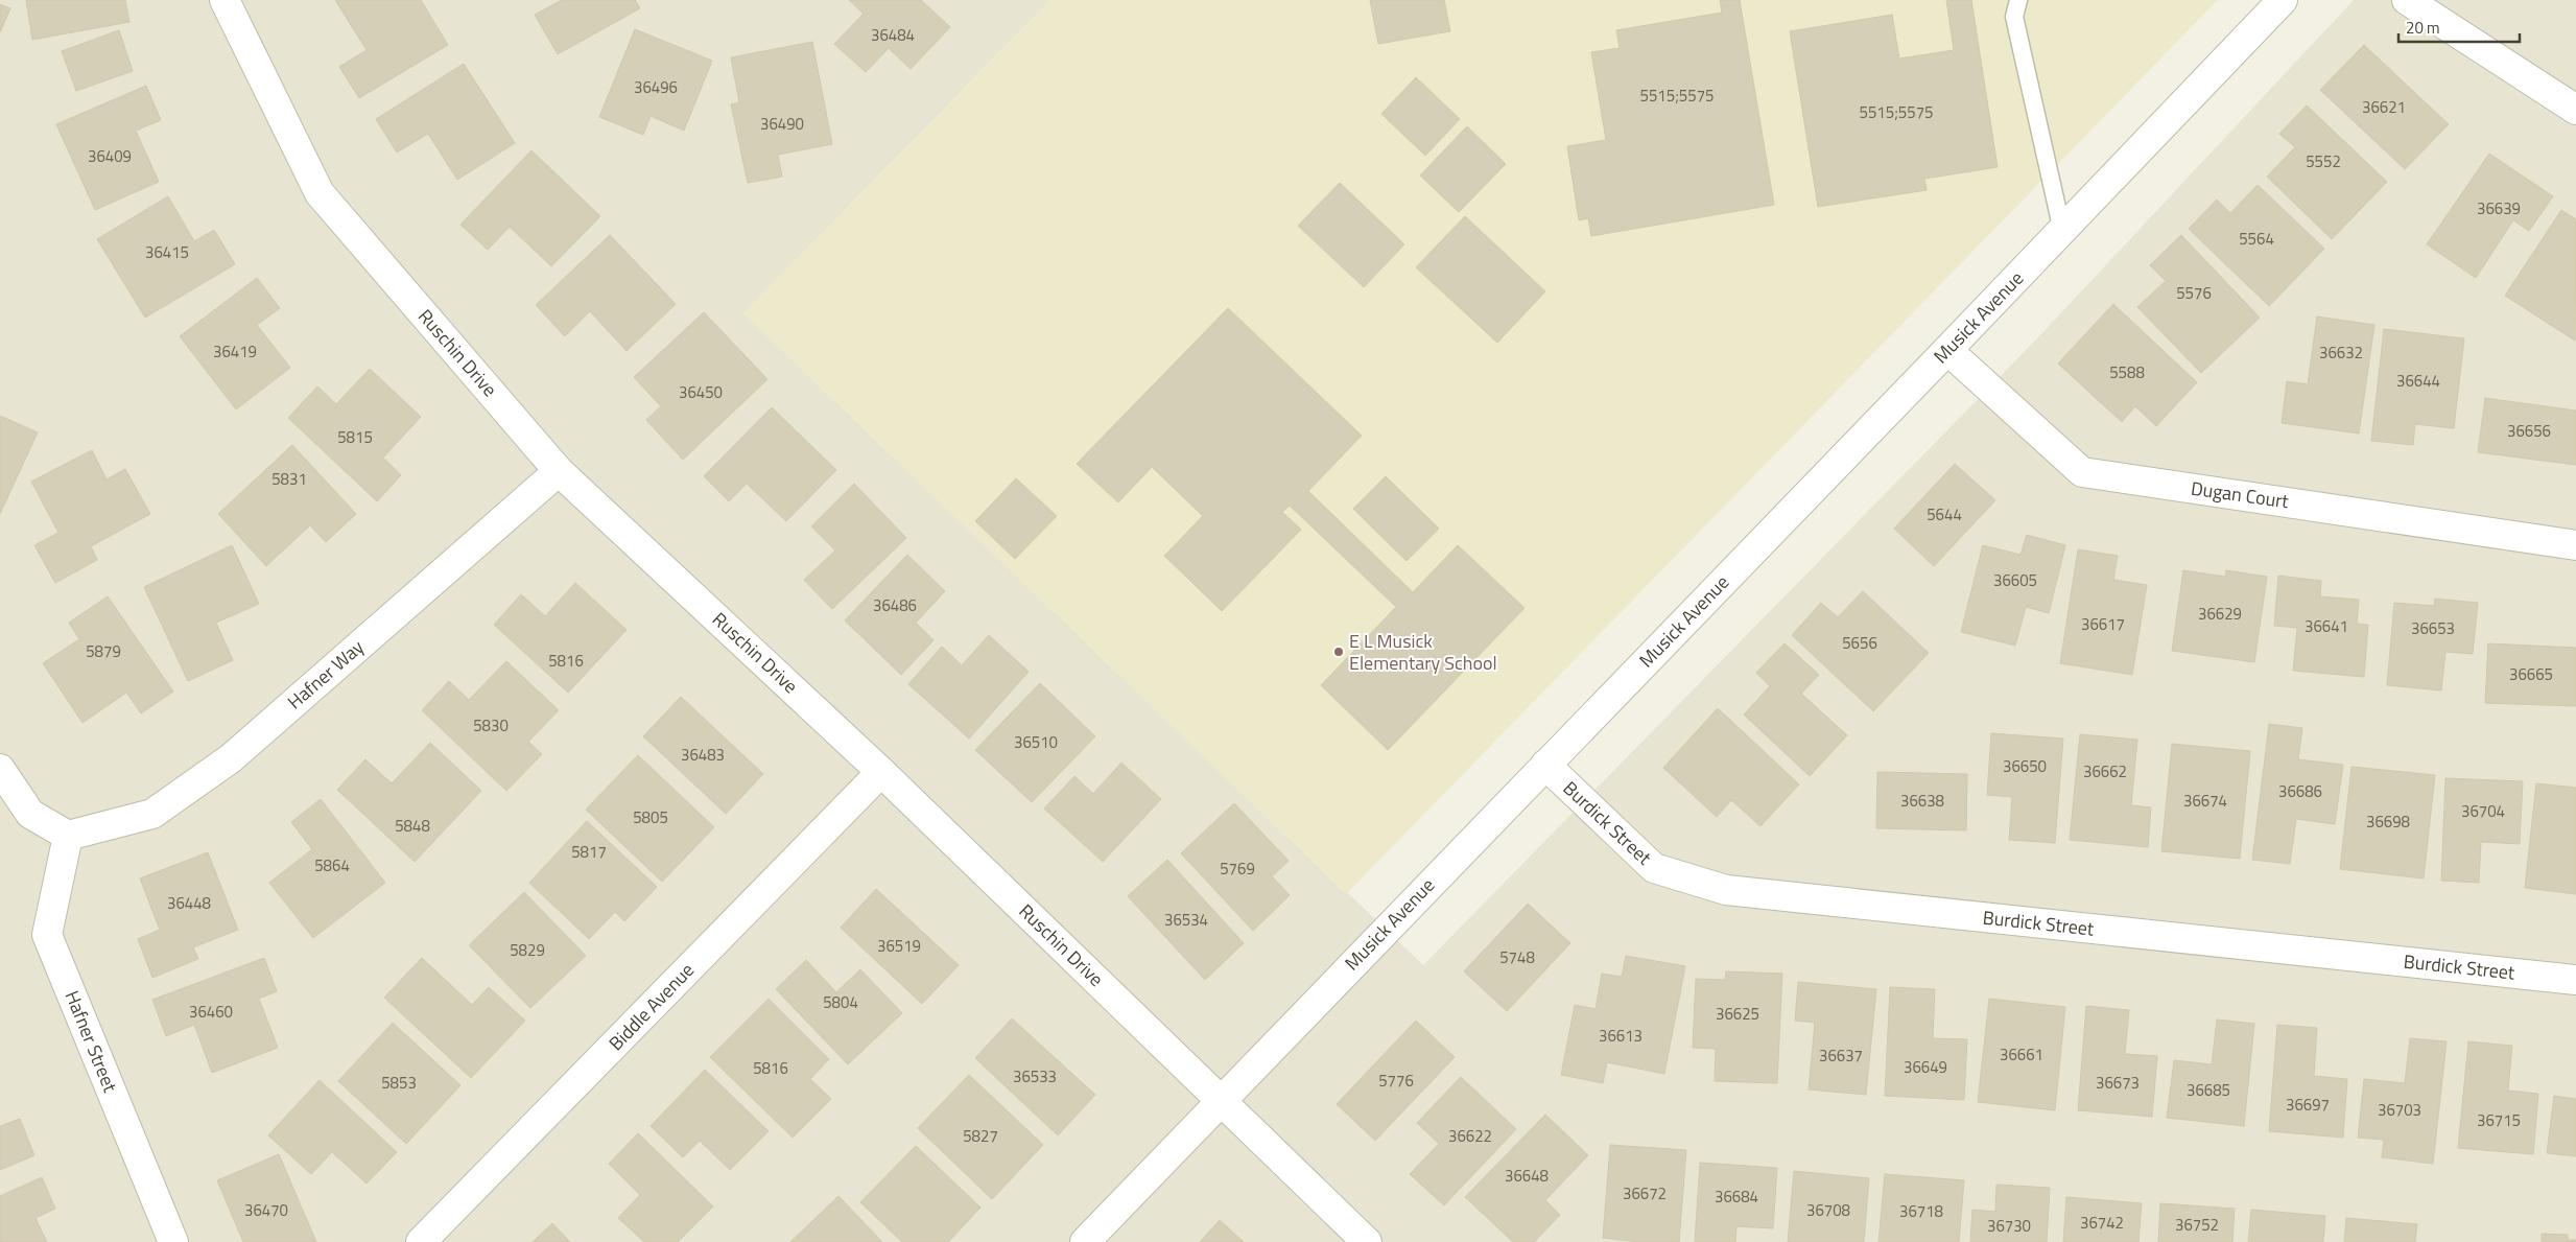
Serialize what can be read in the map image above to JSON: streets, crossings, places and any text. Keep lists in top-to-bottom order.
{
  "streets": {
    "street": [
      "Musick Avenue",
      "Ruschin Drive",
      "Dugan Court",
      "Hafner Way",
      "Burdick Street",
      "Biddle Avenue",
      "Hafner Street"
    ]
  },
  "crossings": [
    ["Musick Avenue", "Ruschin Drive"],
    ["Musick Avenue", "Dugan Court"],
    ["Musick Avenue", "Burdick Street"],
    ["Ruschin Drive", "Hafner Way"],
    ["Ruschin Drive", "Biddle Avenue"],
    ["Hafner Way", "Hafner Street"]
  ],
  "places": ["E L Musick Elementary School"],
  "house_numbers": [
    "36484",
    "36496",
    "5515;5575",
    "36621",
    "5515;5575",
    "36490",
    "36409",
    "5552",
    "36639",
    "5564",
    "36415",
    "5576",
    "36419",
    "36632",
    "5588",
    "36644",
    "36450",
    "36656",
    "5815",
    "5831",
    "5644",
    "36605",
    "36486",
    "36629",
    "36617",
    "36641",
    "36653",
    "5656",
    "5879",
    "5816",
    "36665",
    "5830",
    "36510",
    "36483",
    "36650",
    "36662",
    "36686",
    "36638",
    "36674",
    "36704",
    "5805",
    "36698",
    "5848",
    "5817",
    "5864",
    "5769",
    "36448",
    "36534",
    "36519",
    "5829",
    "5748",
    "5804",
    "36460",
    "36625",
    "36613",
    "36661",
    "36637",
    "36649",
    "5816",
    "36533",
    "5776",
    "5853",
    "36673",
    "36685",
    "36697",
    "36703",
    "36715",
    "5827",
    "36622",
    "36648",
    "36672",
    "36684",
    "36470",
    "36708",
    "36718",
    "36742",
    "36752",
    "36730"
  ],
  "scale_bar": "20 m"
}
